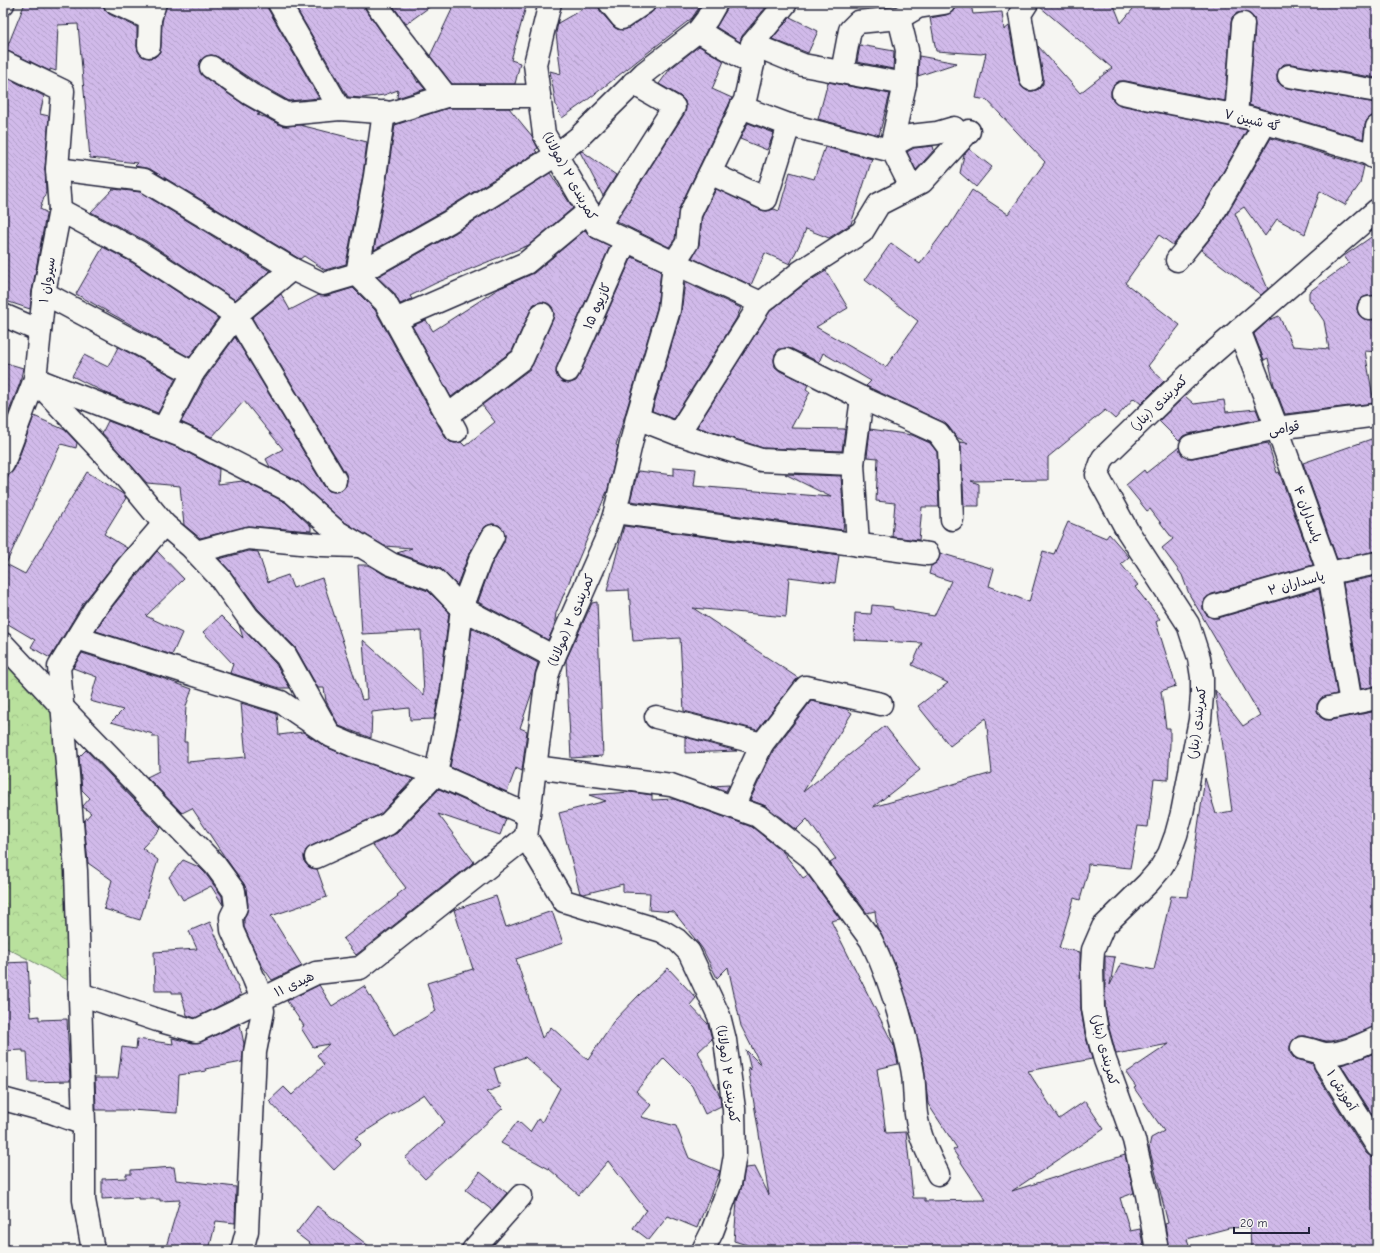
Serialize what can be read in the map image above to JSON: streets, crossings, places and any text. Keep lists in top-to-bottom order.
{
  "streets": {
    "street": [
      "گه شبین ۷",
      "کمربندی ۲ (مولانا)",
      "سیروان ۱",
      "کازیوه ۱۵",
      "کمربندی (بنار)",
      "قوامی",
      "پاسداران ۴",
      "پاسداران ۲",
      "هیدی ۱۱",
      "آموزش ۱"
    ]
  },
  "crossings": [
    ["کمربندی ۲ (مولانا)", "کازیوه ۱۵"],
    ["کمربندی ۲ (مولانا)", "هیدی ۱۱"],
    ["کمربندی (بنار)", "پاسداران ۴"],
    ["قوامی", "پاسداران ۴"],
    ["پاسداران ۴", "پاسداران ۲"]
  ],
  "scale_bar": "20 m"
}
